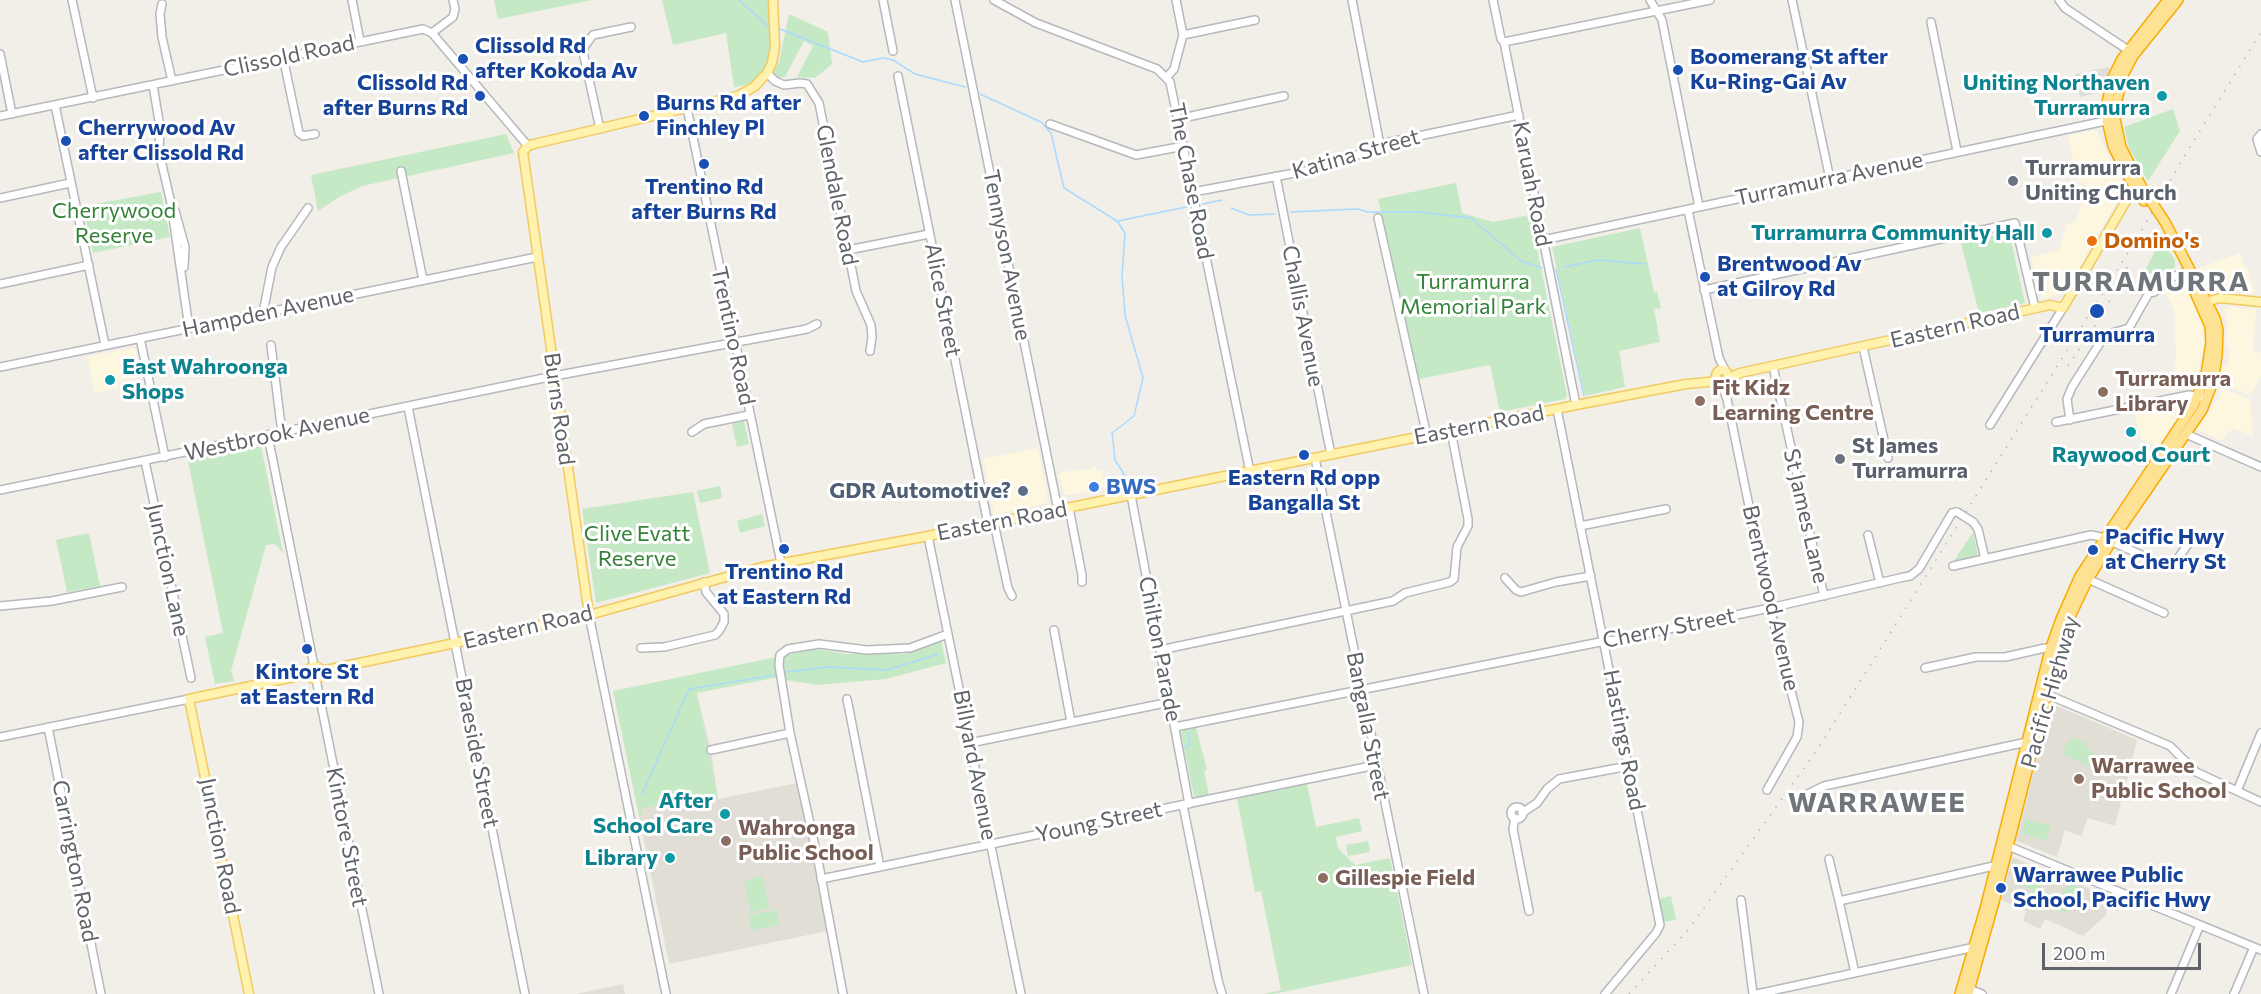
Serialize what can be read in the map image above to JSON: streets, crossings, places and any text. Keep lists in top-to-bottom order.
{
  "streets": {
    "highway": ["Pacific Highway"],
    "main road": ["Eastern Road", "Burns Road", "Junction Road"],
    "street": [
      "Clissold Road",
      "Katina Street",
      "Turramurra Avenue",
      "The Chase Road",
      "Karuah Road",
      "Glendale Road",
      "Tennyson Avenue",
      "Alice Street",
      "Hampden Avenue",
      "Challis Avenue",
      "Trentino Road",
      "Westbrook Avenue",
      "St James Lane",
      "Junction Lane",
      "Brentwood Avenue",
      "Cherry Street",
      "Chilton Parade",
      "Bangalla Street",
      "Hastings Road",
      "Braeside Street",
      "Billyard Avenue",
      "Young Street",
      "Kintore Street",
      "Carrington Road"
    ]
  },
  "crossings": [
    ["Katina Street", "The Chase Road"],
    ["Katina Street", "Karuah Road"],
    ["Katina Street", "Challis Avenue"],
    ["Turramurra Avenue", "Karuah Road"],
    ["Turramurra Avenue", "Brentwood Avenue"],
    ["Turramurra Avenue", "Pacific Highway"],
    ["The Chase Road", "Eastern Road"],
    ["Karuah Road", "Eastern Road"],
    ["Tennyson Avenue", "Eastern Road"],
    ["Alice Street", "Eastern Road"],
    ["Hampden Avenue", "Burns Road"],
    ["Challis Avenue", "Eastern Road"],
    ["Eastern Road", "Trentino Road"],
    ["Eastern Road", "Burns Road"],
    ["Eastern Road", "St James Lane"],
    ["Eastern Road", "Brentwood Avenue"],
    ["Eastern Road", "Chilton Parade"],
    ["Eastern Road", "Bangalla Street"],
    ["Eastern Road", "Hastings Road"],
    ["Eastern Road", "Braeside Street"],
    ["Eastern Road", "Billyard Avenue"],
    ["Eastern Road", "Kintore Street"],
    ["Eastern Road", "Junction Road"],
    ["Eastern Road", "Carrington Road"],
    ["Trentino Road", "Westbrook Avenue"],
    ["Burns Road", "Westbrook Avenue"],
    ["Westbrook Avenue", "Junction Lane"],
    ["Westbrook Avenue", "Braeside Street"],
    ["Westbrook Avenue", "Kintore Street"],
    ["St James Lane", "Cherry Street"],
    ["Brentwood Avenue", "Cherry Street"],
    ["Cherry Street", "Chilton Parade"],
    ["Cherry Street", "Bangalla Street"],
    ["Cherry Street", "Hastings Road"],
    ["Chilton Parade", "Young Street"],
    ["Bangalla Street", "Young Street"],
    ["Billyard Avenue", "Young Street"]
  ],
  "districts": ["TURRAMURRA", "WARRAWEE"],
  "parks": ["Cherrywood Reserve", "Turramurra Memorial Park", "Clive Evatt Reserve"],
  "places": [
    "Clissold Rd after Kokoda Av",
    "Boomerang St after Ku-Ring-Gai Av",
    "Clissold Rd after Burns Rd",
    "Uniting Northaven Turramurra",
    "Burns Rd after Finchley Pl",
    "Cherrywood Av after Clissold Rd",
    "Trentino Rd after Burns Rd",
    "Turramurra Uniting Church",
    "Turramurra Community Hall",
    "Domino's",
    "Brentwood Av at Gilroy Rd",
    "Turramurra",
    "East Wahroonga Shops",
    "Turramurra Library",
    "Fit Kidz Learning Centre",
    "Raywood Court",
    "Eastern Rd opp Bangalla St",
    "St James Turramurra",
    "BWS",
    "GDR Automotive?",
    "Trentino Rd at Eastern Rd",
    "Pacific Hwy at Cherry St",
    "Kintore St at Eastern Rd",
    "Warrawee Public School",
    "After School Care",
    "Wahroonga Public School",
    "Library",
    "Gillespie Field",
    "Warrawee Public School, Pacific Hwy"
  ],
  "scale_bar": "200 m"
}
